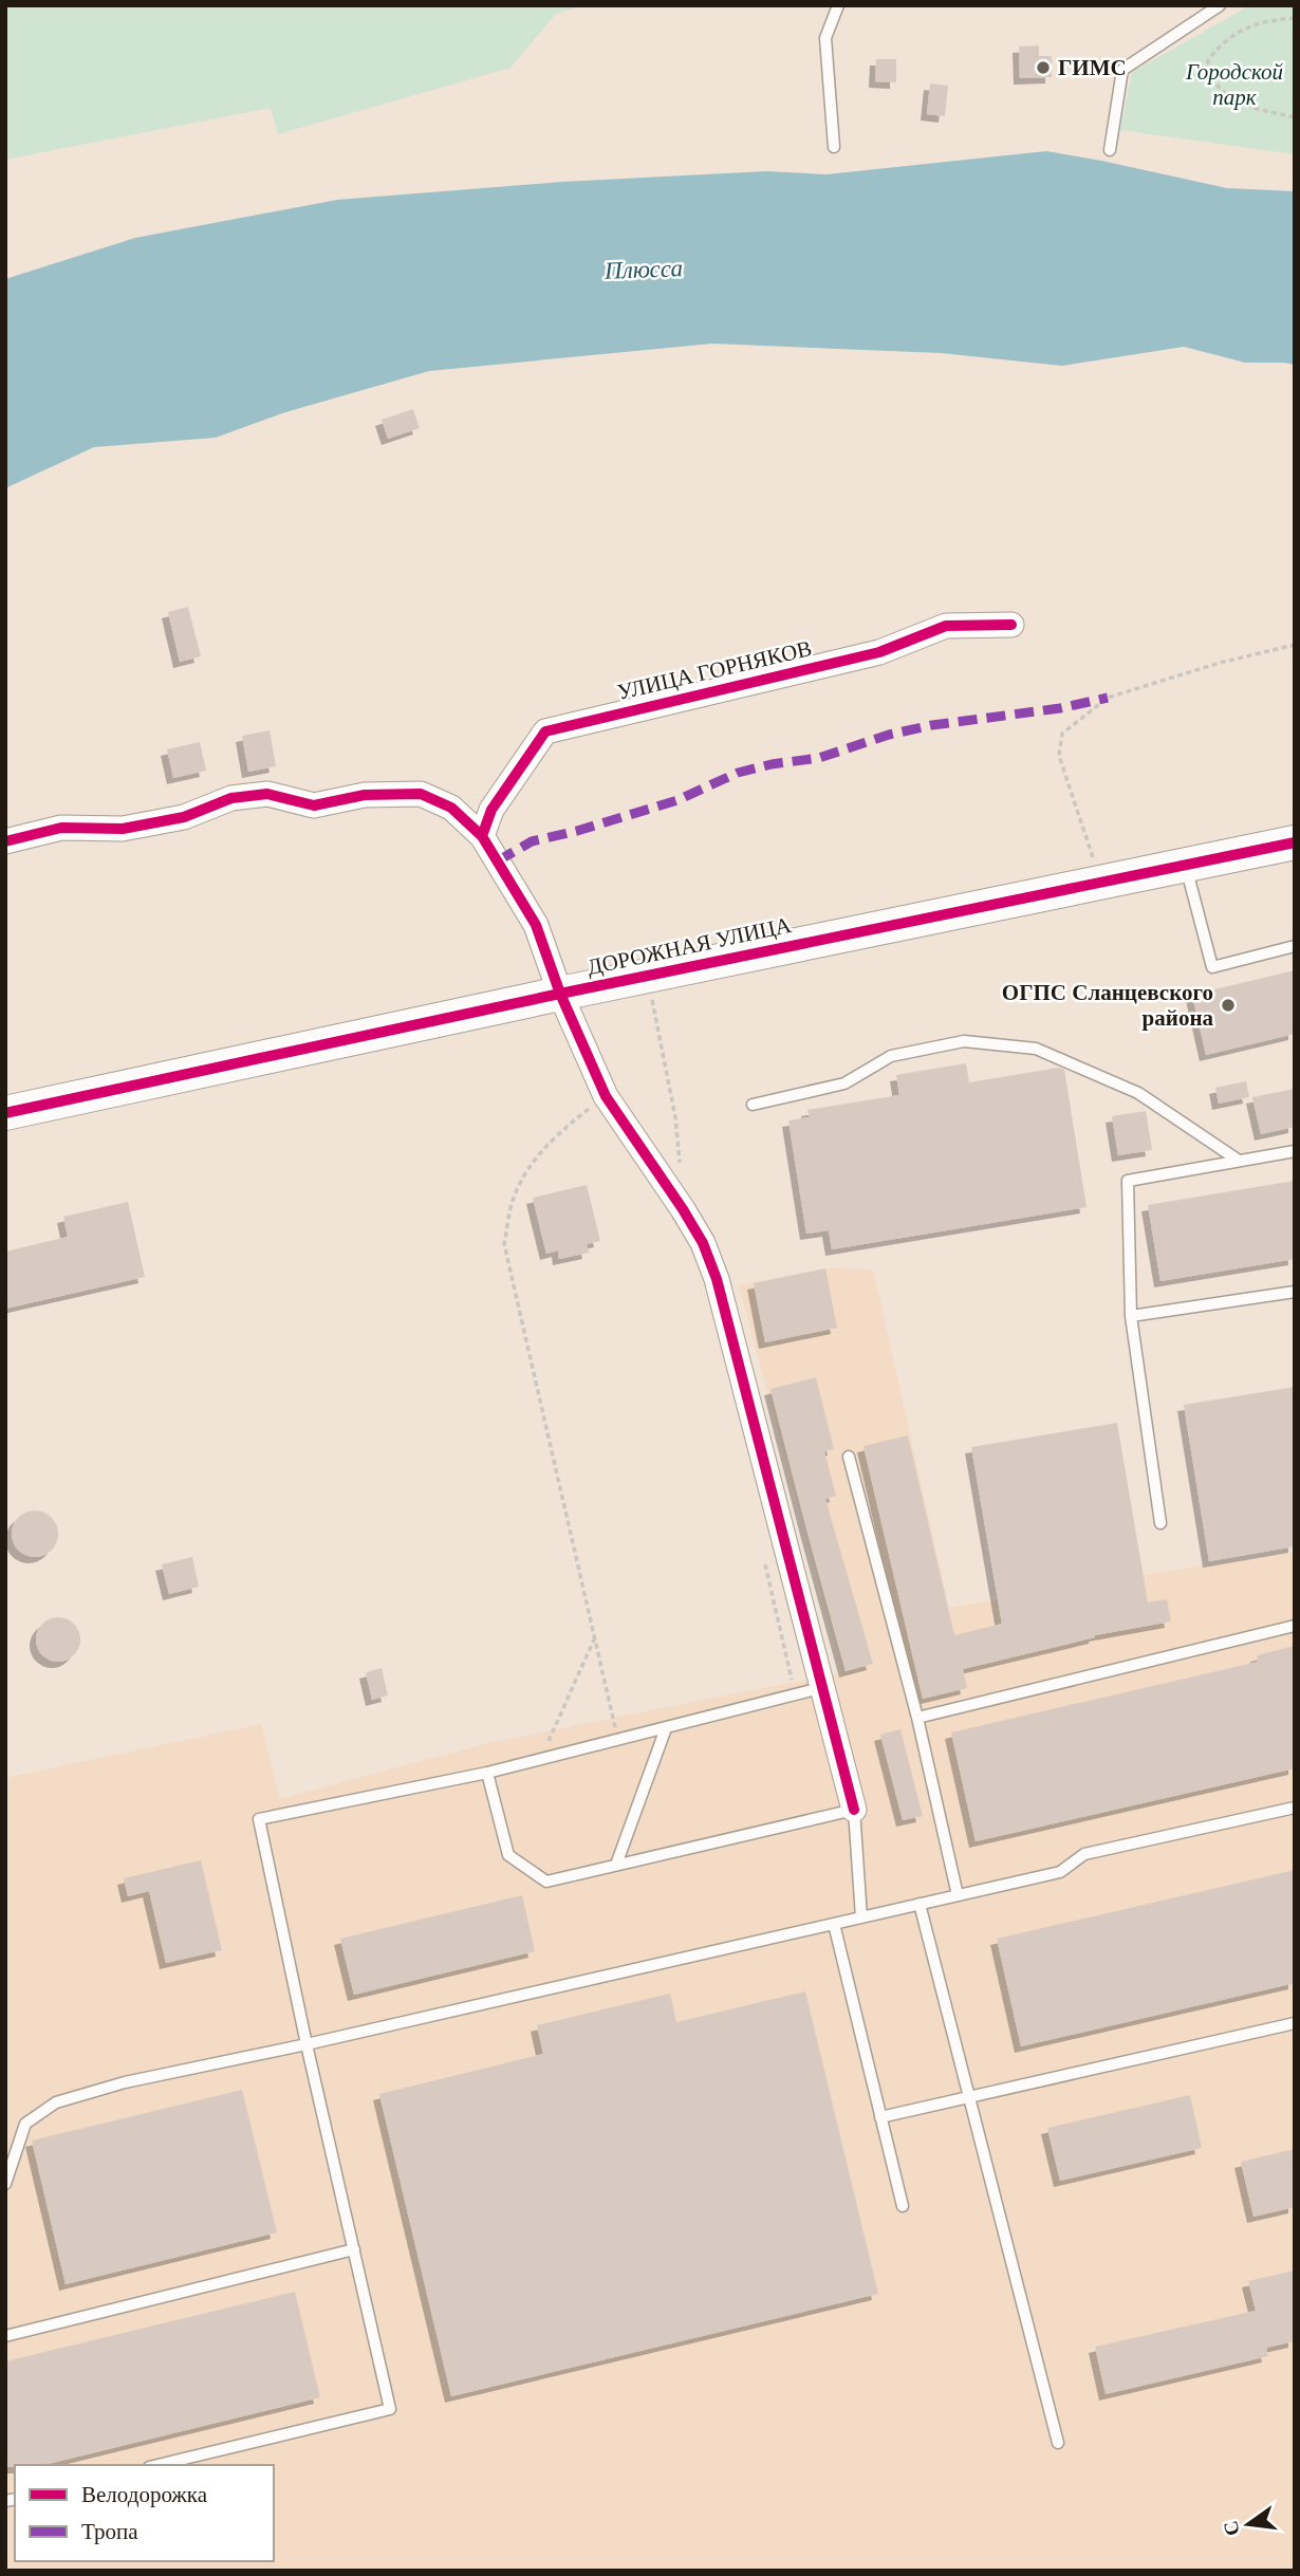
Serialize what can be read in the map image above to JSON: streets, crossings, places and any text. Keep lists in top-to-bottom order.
{
  "streets": {
    "street": ["УЛИЦА ГОРНЯКОВ", "ДОРОЖНАЯ УЛИЦА"]
  },
  "water": ["Плюсса"],
  "parks": ["Городской парк"],
  "places": ["ГИМС", "ОГПС Сланцевского района"],
  "legend": ["Велодорожка", "Тропа"],
  "north": "left"
}
